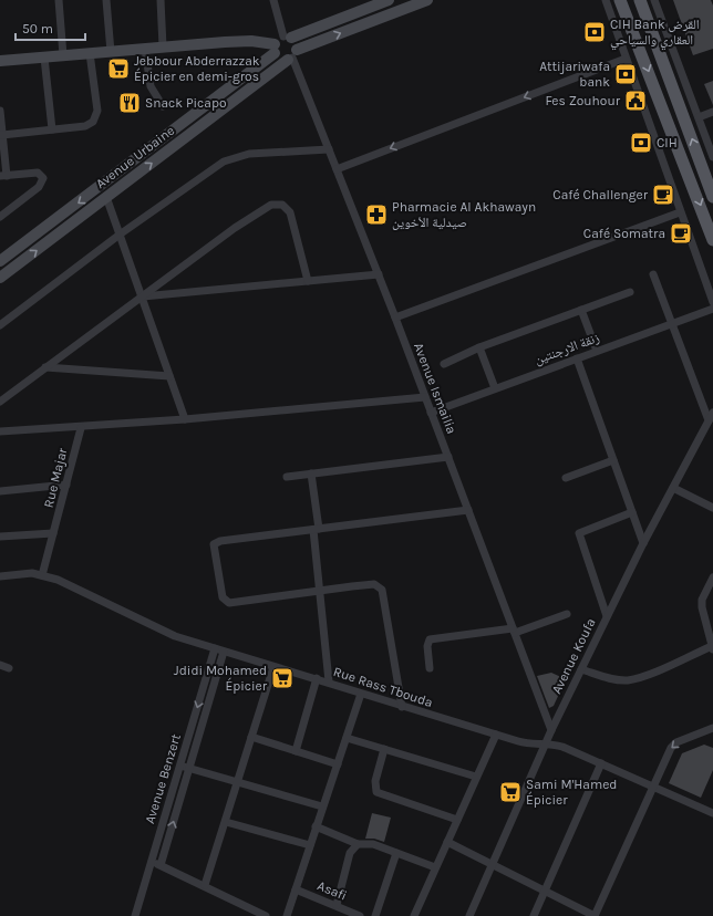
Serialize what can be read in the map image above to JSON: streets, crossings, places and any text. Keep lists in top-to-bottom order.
{
  "streets": {
    "street": [
      "Avenue Urbaine",
      "زنقة الارجنتين",
      "Avenue Ismailia",
      "Rue Majar",
      "Avenue Koufa",
      "Rue Rass Tbouda",
      "Avenue Benzert",
      "Asafi"
    ]
  },
  "crossings": [
    ["Avenue Urbaine", "Avenue Ismailia"],
    ["زنقة الارجنتين", "Avenue Ismailia"],
    ["Avenue Ismailia", "Avenue Koufa"],
    ["Rue Majar", "Rue Rass Tbouda"],
    ["Avenue Koufa", "Rue Rass Tbouda"],
    ["Rue Rass Tbouda", "Avenue Benzert"]
  ],
  "places": {
    "bank": ["CIH Bank القرض العقاري والسياحي", "Attijariwafa bank", "CIH"],
    "supermarket": ["Jebbour Abderrazzak Épicier en demi-gros", "Jdidi Mohamed Épicier", "Sami M'Hamed Épicier"],
    "public building": ["Fes Zouhour"],
    "restaurant": ["Snack Picapo"],
    "cafe": ["Café Challenger", "Café Somatra"],
    "pharmacy": ["Pharmacie Al Akhawayn صيدلية الأخوين"]
  },
  "scale_bar": "50 m"
}
